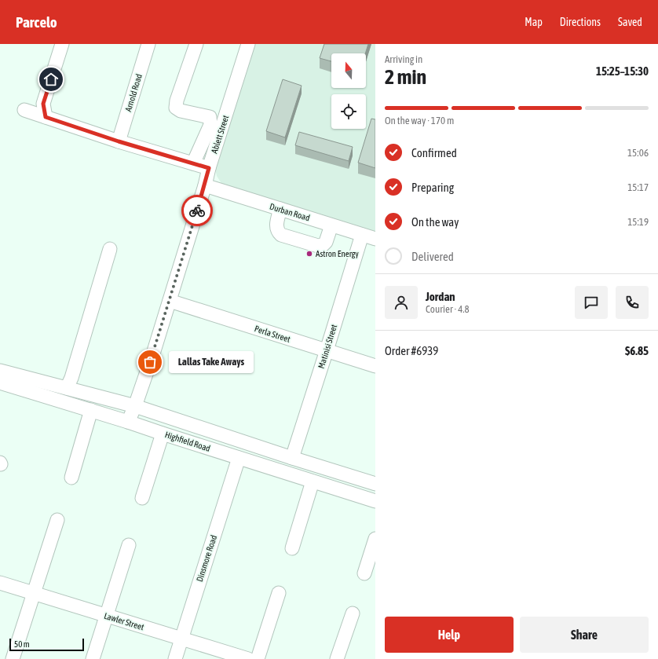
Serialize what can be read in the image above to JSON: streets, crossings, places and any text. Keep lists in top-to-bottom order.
{
  "streets": {
    "street": [
      "Arnold Road",
      "Ablett Street",
      "Durban Road",
      "Perla Street",
      "Matinisi Street",
      "Highfield Road",
      "Dinsmore Road",
      "Lawler Street"
    ]
  },
  "crossings": [
    ["Ablett Street", "Durban Road"],
    ["Ablett Street", "Perla Street"],
    ["Ablett Street", "Highfield Road"],
    ["Durban Road", "Matinisi Street"],
    ["Perla Street", "Matinisi Street"],
    ["Matinisi Street", "Highfield Road"],
    ["Highfield Road", "Dinsmore Road"],
    ["Dinsmore Road", "Lawler Street"]
  ],
  "places": ["Astron Energy", "Lallas Take Aways"],
  "scale_bar": "50 m",
  "north": "top",
  "page": {
    "header": "Parcelo",
    "nav": ["Map", "Directions", "Saved"],
    "heading": ["2 min", "Arriving in", "15:25–15:30"],
    "panel": [
      "Jordan",
      "Courier · 4.8",
      "Order #6939",
      "$6.85"
    ],
    "bar": "On the way · 170 m",
    "list": [
      ["Confirmed", "15:06"],
      ["Preparing", "15:17"],
      ["On the way", "15:19"],
      "Delivered"
    ],
    "bubble": "Lallas Take Aways",
    "buttons": ["Help", "Share"],
    "scale": "50 m"
  }
}
